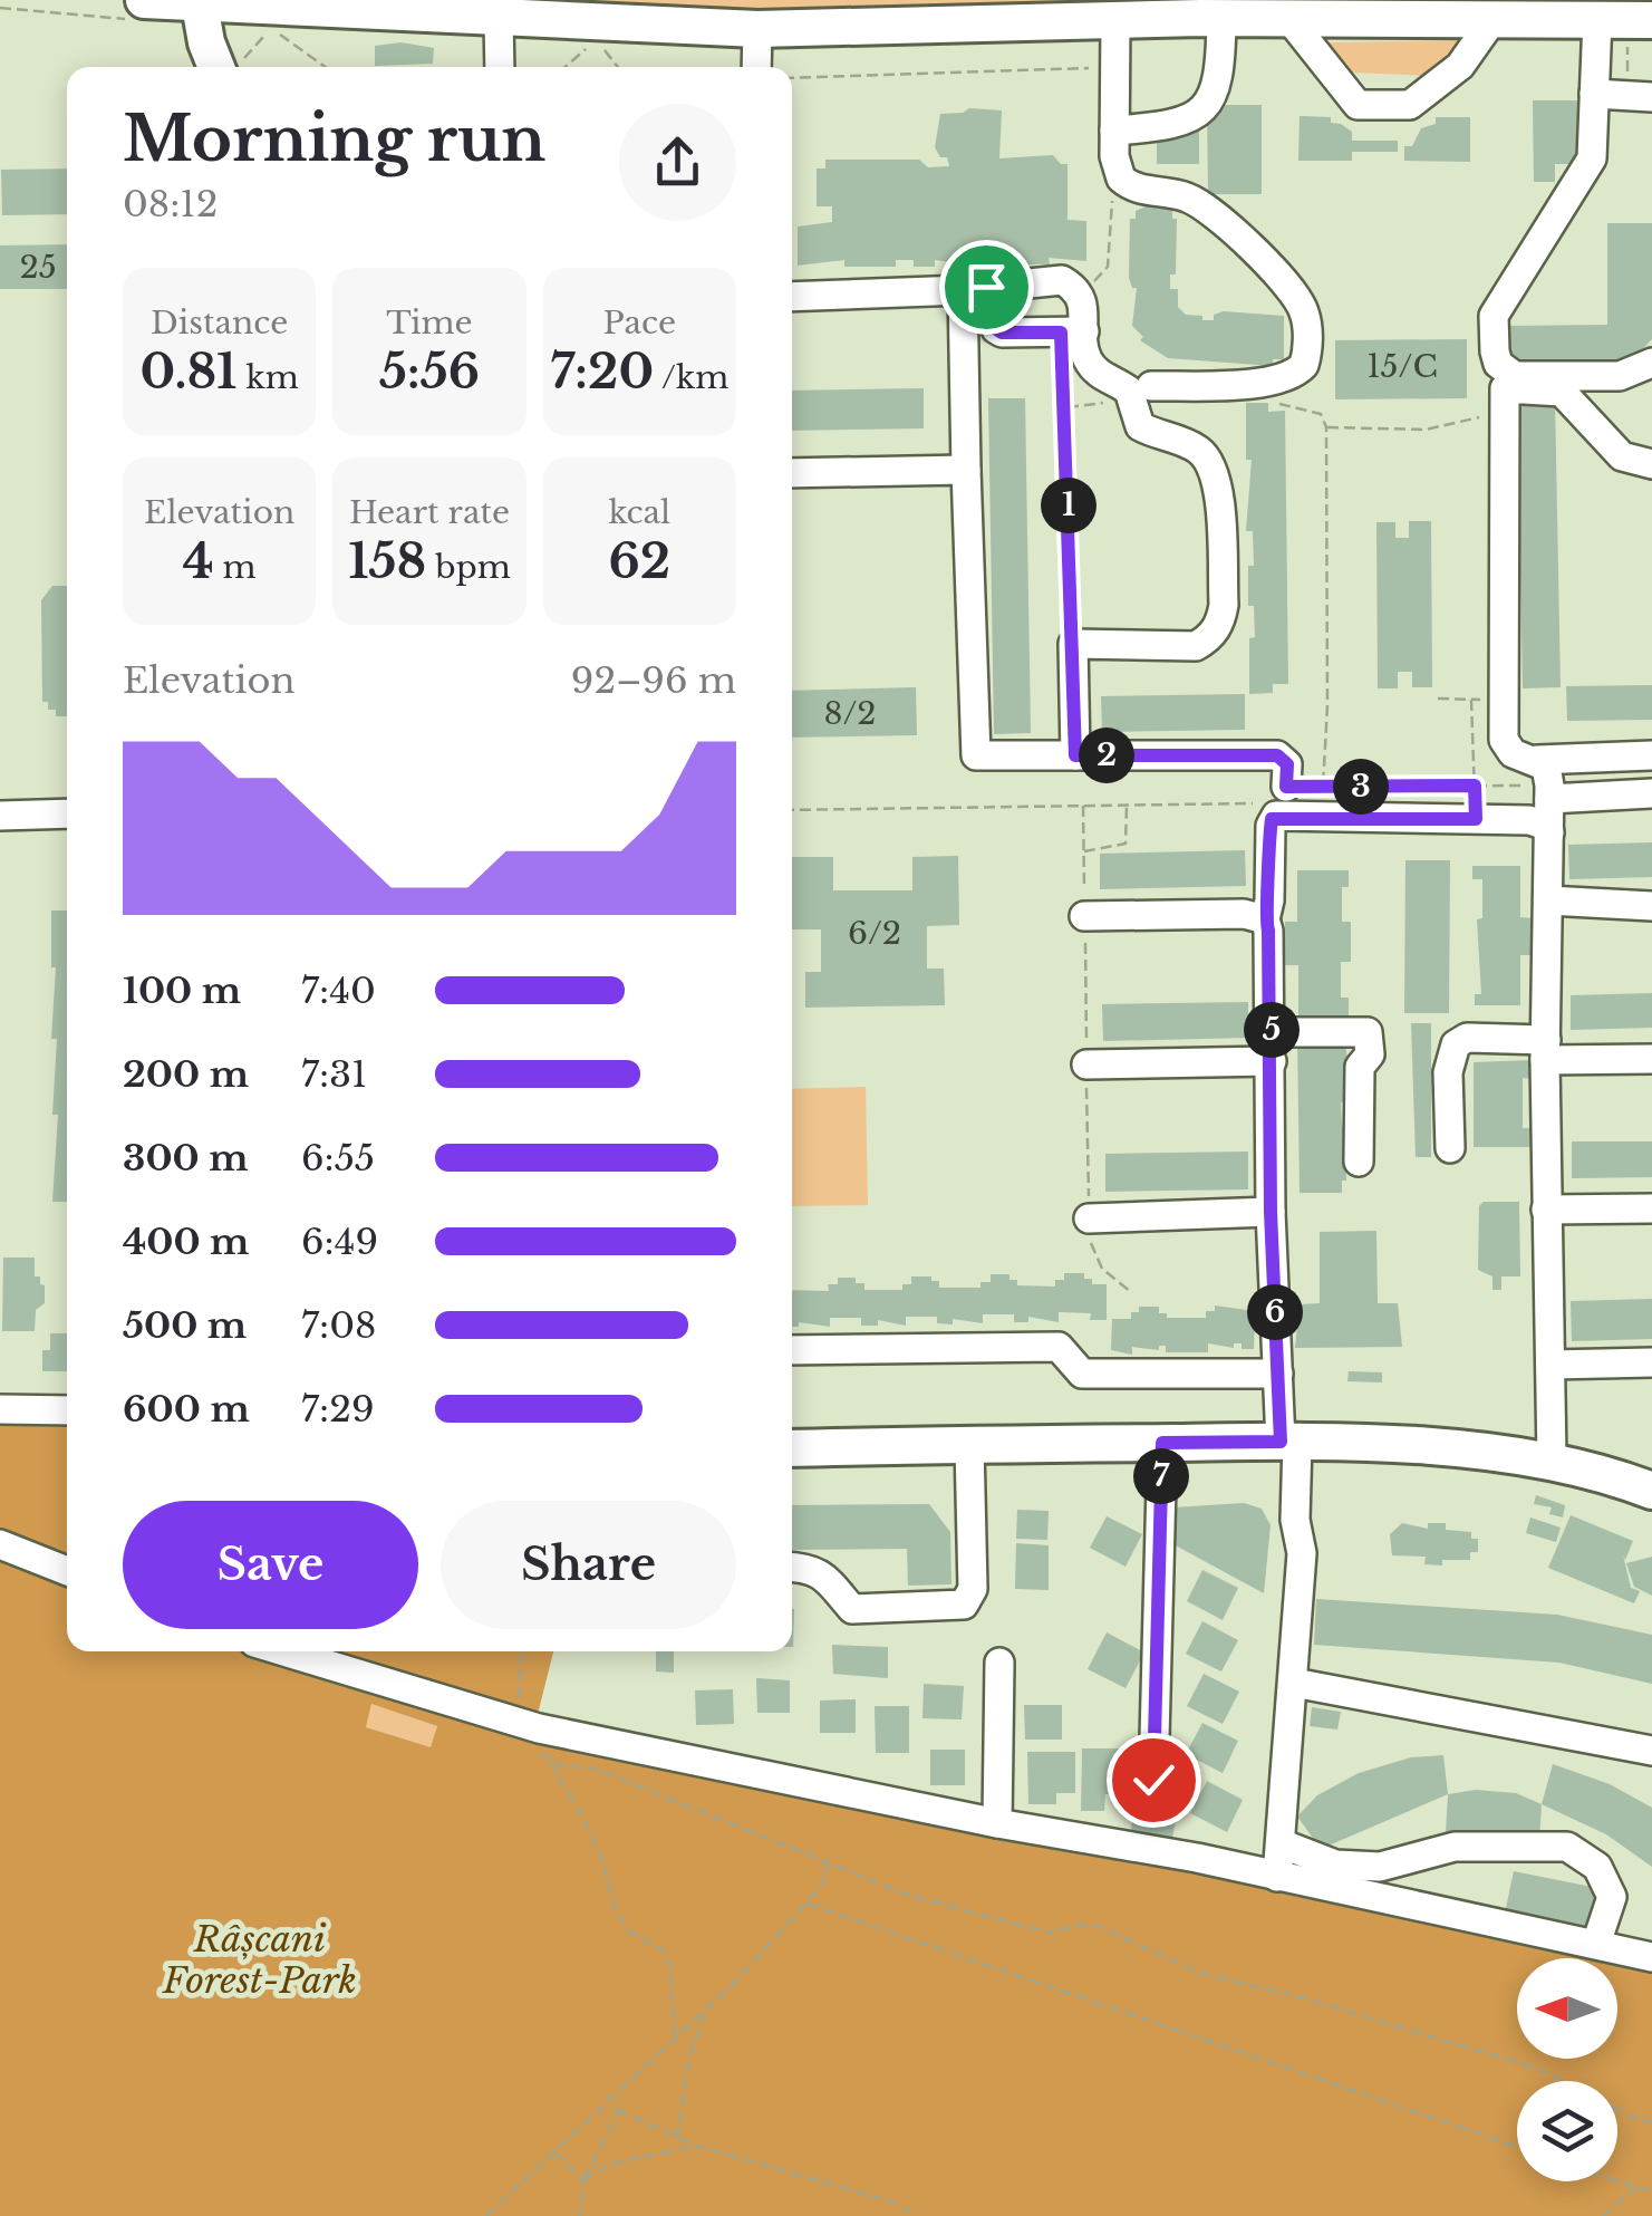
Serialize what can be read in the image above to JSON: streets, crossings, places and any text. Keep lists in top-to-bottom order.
{
  "parks": ["Râșcani Forest-Park"],
  "house_numbers": [
    "25",
    "15/C",
    "8/2",
    "6/2"
  ],
  "north": "left",
  "page": {
    "heading": ["Morning run", "08:12"],
    "stats": [
      ["Distance", "0.81 km"],
      ["Time", "5:56"],
      ["Pace", "7:20 /km"],
      ["Elevation", "4 m"],
      ["Heart rate", "158 bpm"],
      ["kcal", "62"]
    ],
    "pins": [
      "1",
      "2",
      "3",
      "5",
      "6",
      "7"
    ],
    "chart": ["Elevation", "92–96 m"],
    "list": [
      {
        "name": "100 m",
        "note": "7:40"
      },
      {
        "name": "200 m",
        "note": "7:31"
      },
      {
        "name": "300 m",
        "note": "6:55"
      },
      {
        "name": "400 m",
        "note": "6:49"
      },
      {
        "name": "500 m",
        "note": "7:08"
      },
      {
        "name": "600 m",
        "note": "7:29"
      }
    ],
    "buttons": ["Save", "Share"]
  }
}
